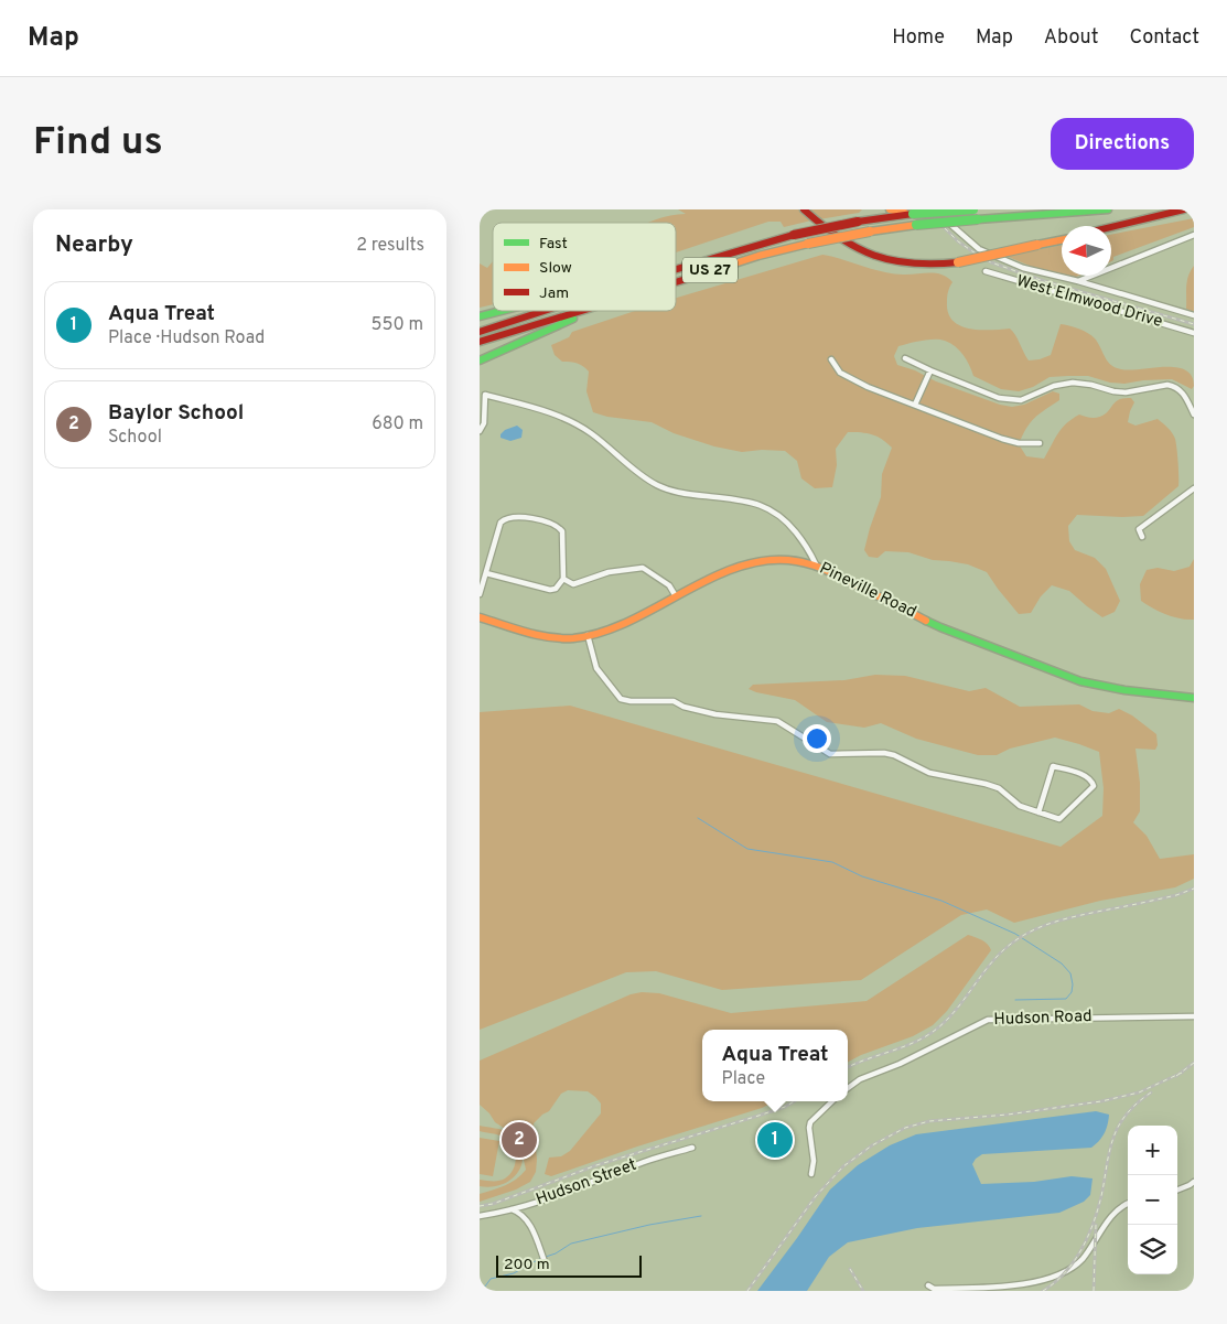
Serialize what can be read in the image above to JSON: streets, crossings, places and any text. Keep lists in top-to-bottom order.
{
  "streets": {
    "main road": ["US 27", "Pineville Road"],
    "street": ["West Elmwood Drive", "Hudson Road", "Hudson Street"]
  },
  "legend": ["Fast", "Slow", "Jam"],
  "scale_bar": "200 m",
  "north": "left",
  "page": {
    "header": "Map",
    "nav": [
      "Home",
      "Map",
      "About",
      "Contact"
    ],
    "buttons": "Directions",
    "title": "Find us",
    "heading": ["Nearby", "2 results"],
    "list": [
      {
        "mark": "1",
        "name": "Aqua Treat",
        "note": "Place · Hudson Road",
        "value": "550 m"
      },
      {
        "mark": "2",
        "name": "Baylor School",
        "note": "School",
        "value": "680 m"
      }
    ],
    "popup": ["Aqua Treat", "Place"],
    "pins": ["1", "2"],
    "map_buttons": ["+", "−"],
    "scale": "200 m"
  }
}
